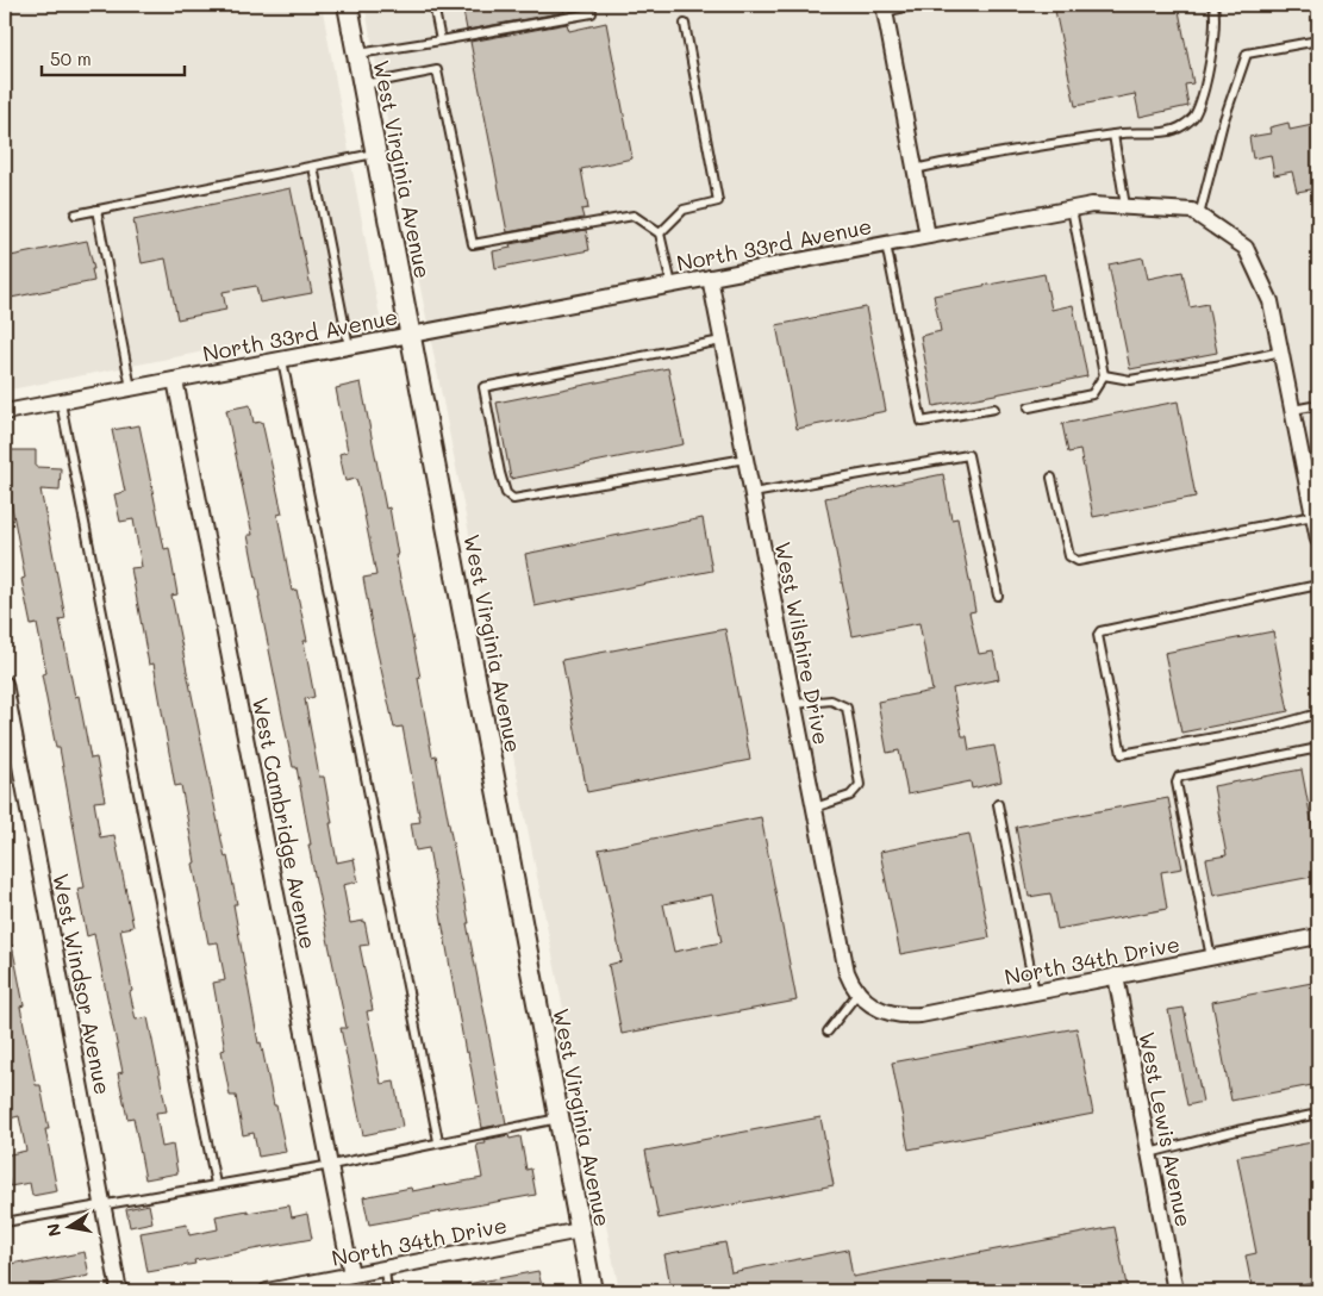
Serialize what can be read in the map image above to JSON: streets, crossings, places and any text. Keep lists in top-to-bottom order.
{
  "streets": {
    "street": [
      "West Virginia Avenue",
      "North 33rd Avenue",
      "West Wilshire Drive",
      "West Cambridge Avenue",
      "North 34th Drive",
      "West Windsor Avenue",
      "West Lewis Avenue"
    ]
  },
  "crossings": [
    ["West Virginia Avenue", "North 33rd Avenue"],
    ["West Virginia Avenue", "North 34th Drive"],
    ["North 33rd Avenue", "West Wilshire Drive"],
    ["North 33rd Avenue", "West Cambridge Avenue"],
    ["West Wilshire Drive", "North 34th Drive"],
    ["West Cambridge Avenue", "North 34th Drive"],
    ["North 34th Drive", "West Lewis Avenue"]
  ],
  "scale_bar": "50 m",
  "north": "left"
}
